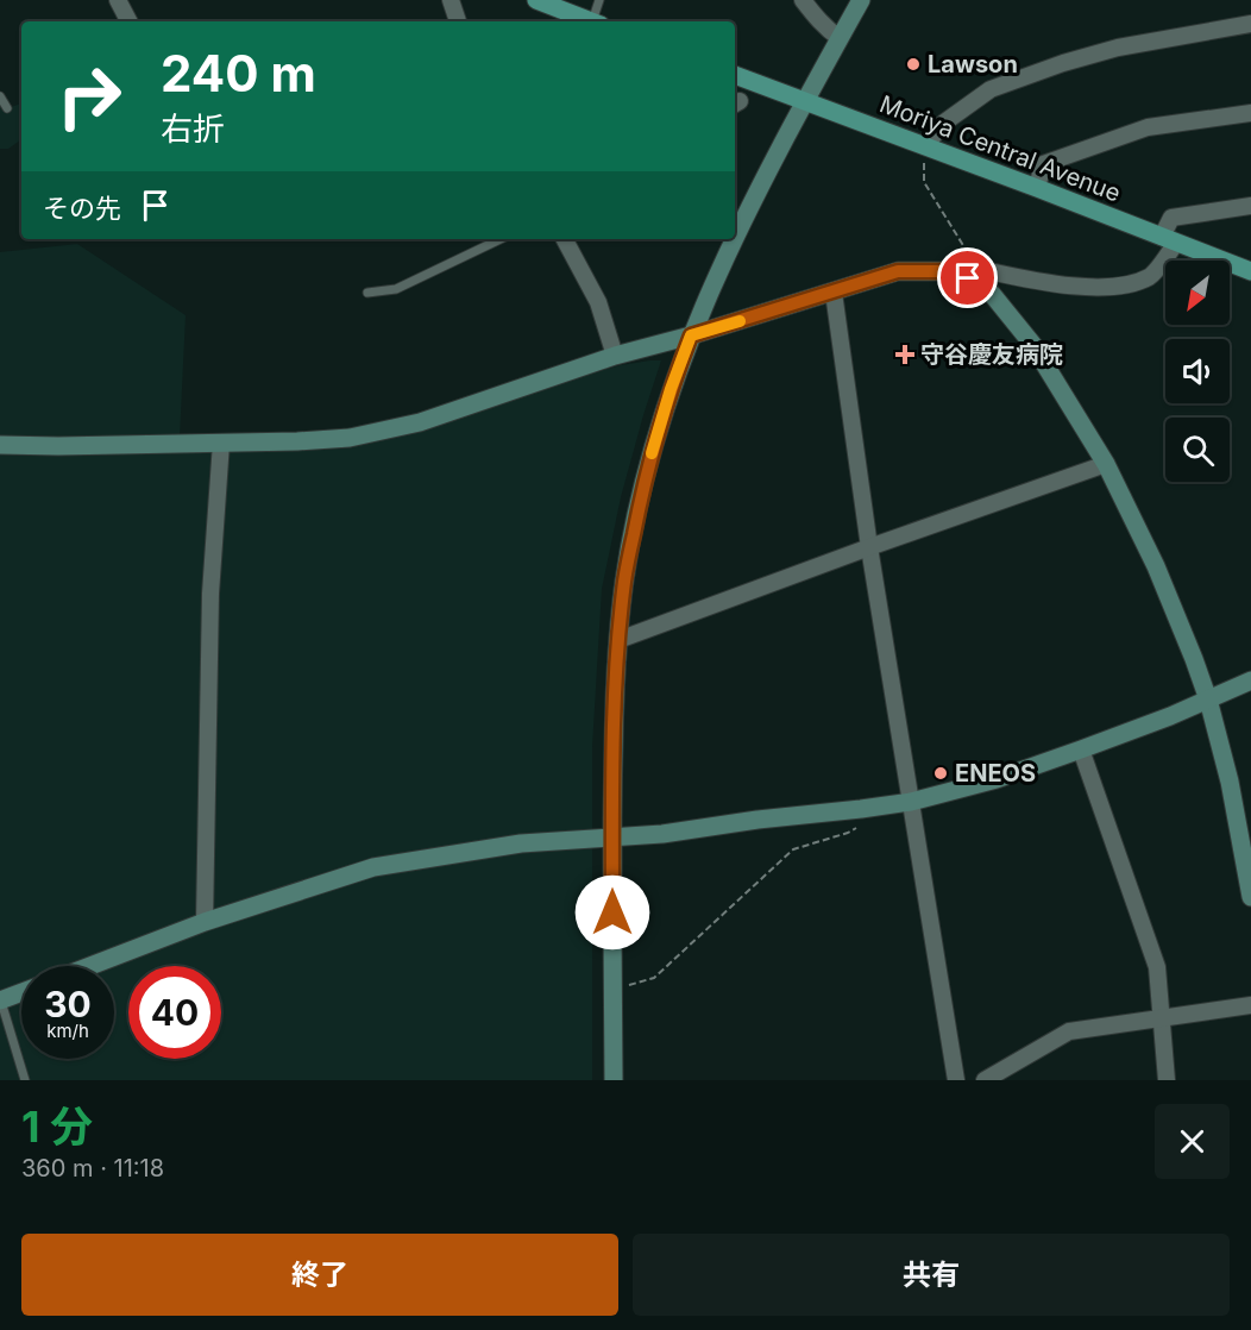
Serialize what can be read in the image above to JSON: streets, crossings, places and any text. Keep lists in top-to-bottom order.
{
  "streets": {
    "main road": ["Moriya Central Avenue"]
  },
  "places": {
    "other": ["Lawson", "ENEOS"],
    "health": ["守谷慶友病院"]
  },
  "north": "bottom left",
  "page": {
    "turn": ["240 m", "右折"],
    "then": "その先",
    "speed": "30 km/h",
    "limit": "40",
    "heading": ["1 分", "360 m · 11:18"],
    "buttons": ["終了", "共有"]
  }
}
